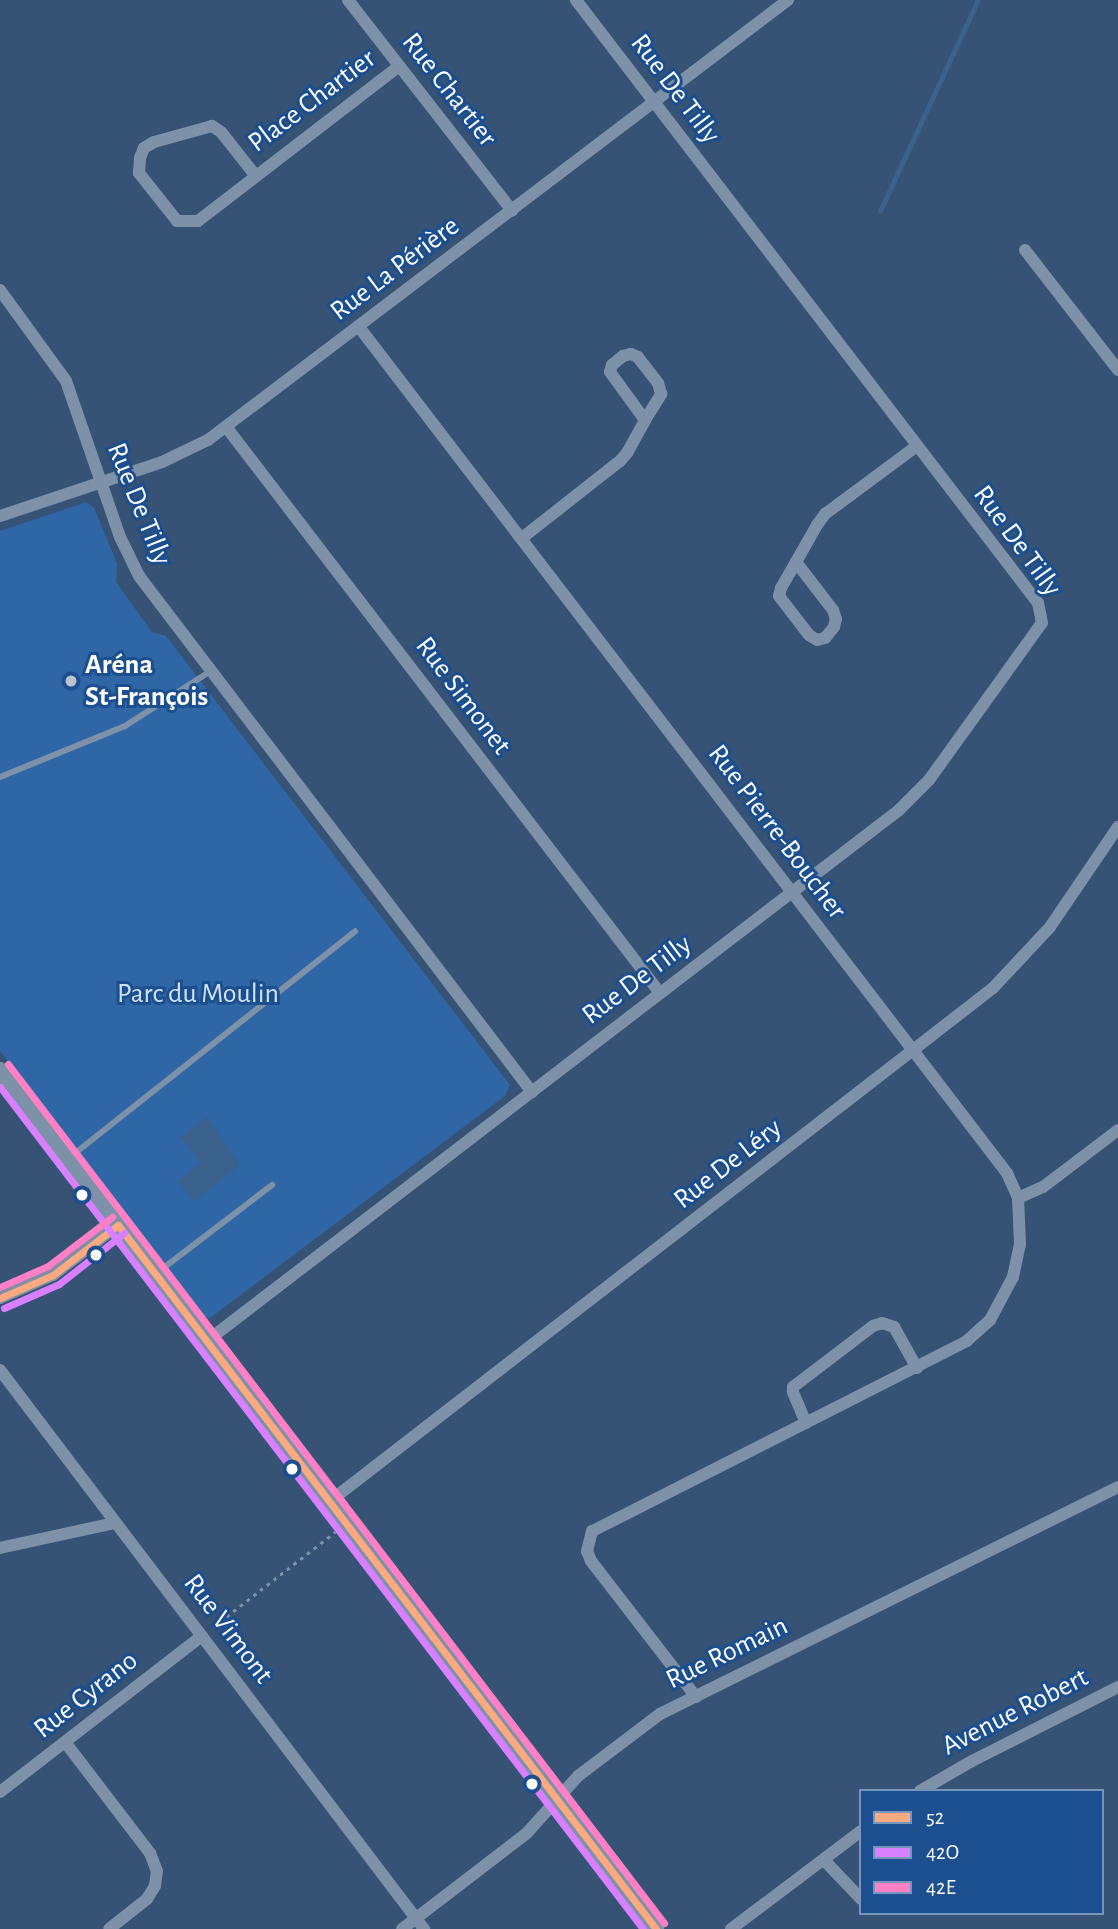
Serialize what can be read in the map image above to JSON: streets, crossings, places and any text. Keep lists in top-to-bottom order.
{
  "streets": {
    "street": [
      "Rue De Tilly",
      "Rue Chartier",
      "Place Chartier",
      "Rue La Périère",
      "Rue Simonet",
      "Rue Pierre-Boucher",
      "Rue De Léry",
      "Rue Vimont",
      "Rue Romain",
      "Rue Cyrano",
      "Avenue Robert"
    ]
  },
  "crossings": [
    ["Rue De Tilly", "Rue La Périère"],
    ["Rue De Tilly", "Rue Simonet"],
    ["Rue De Tilly", "Rue Pierre-Boucher"],
    ["Rue Chartier", "Place Chartier"],
    ["Rue Chartier", "Rue La Périère"],
    ["Rue La Périère", "Rue Simonet"],
    ["Rue La Périère", "Rue Pierre-Boucher"],
    ["Rue Pierre-Boucher", "Rue De Léry"],
    ["Rue Pierre-Boucher", "Rue Romain"],
    ["Rue Vimont", "Rue Romain"],
    ["Rue Vimont", "Rue Cyrano"]
  ],
  "parks": ["Parc du Moulin"],
  "places": ["Aréna St-François"],
  "lines": ["transit line 42E", "transit line 42O", "transit line 52"],
  "legend": ["52", "42O", "42E"]
}
